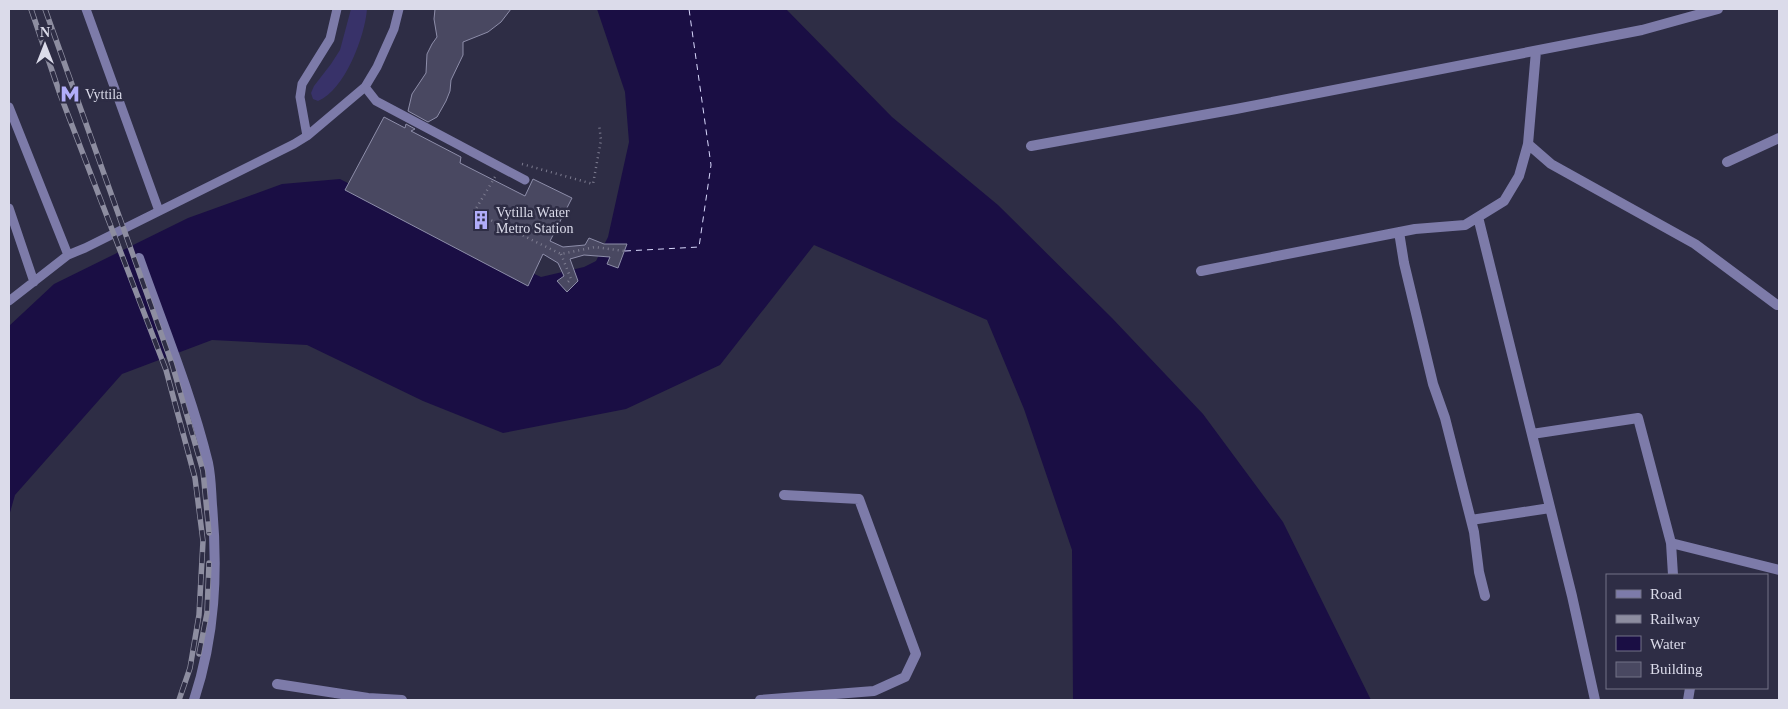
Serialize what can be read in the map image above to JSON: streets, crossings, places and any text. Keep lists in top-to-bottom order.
{
  "places": {
    "metro station": ["Vyttila"],
    "building": ["Vytilla Water Metro Station"]
  },
  "legend": [
    "Road",
    "Railway",
    "Water",
    "Building"
  ],
  "north": "top"
}
